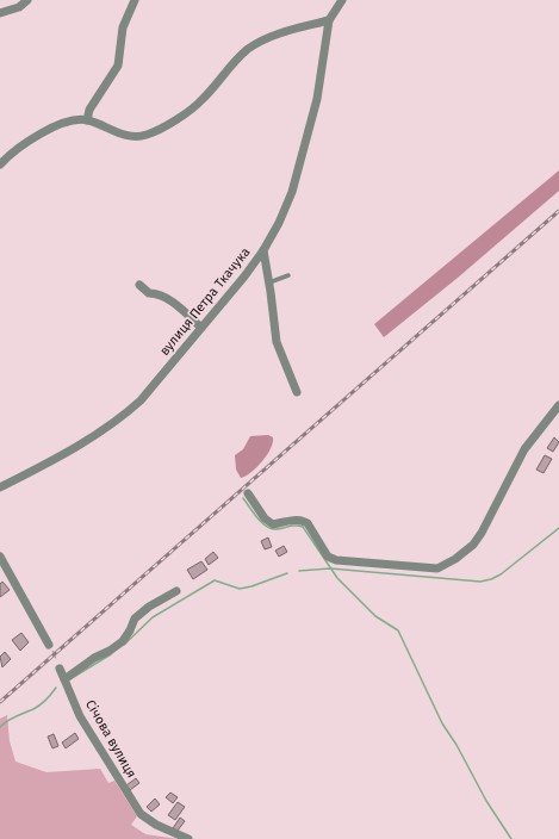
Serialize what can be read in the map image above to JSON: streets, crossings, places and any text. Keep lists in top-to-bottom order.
{
  "streets": {
    "street": ["вулиця Петра Ткачука", "Січова вулиця"]
  }
}
